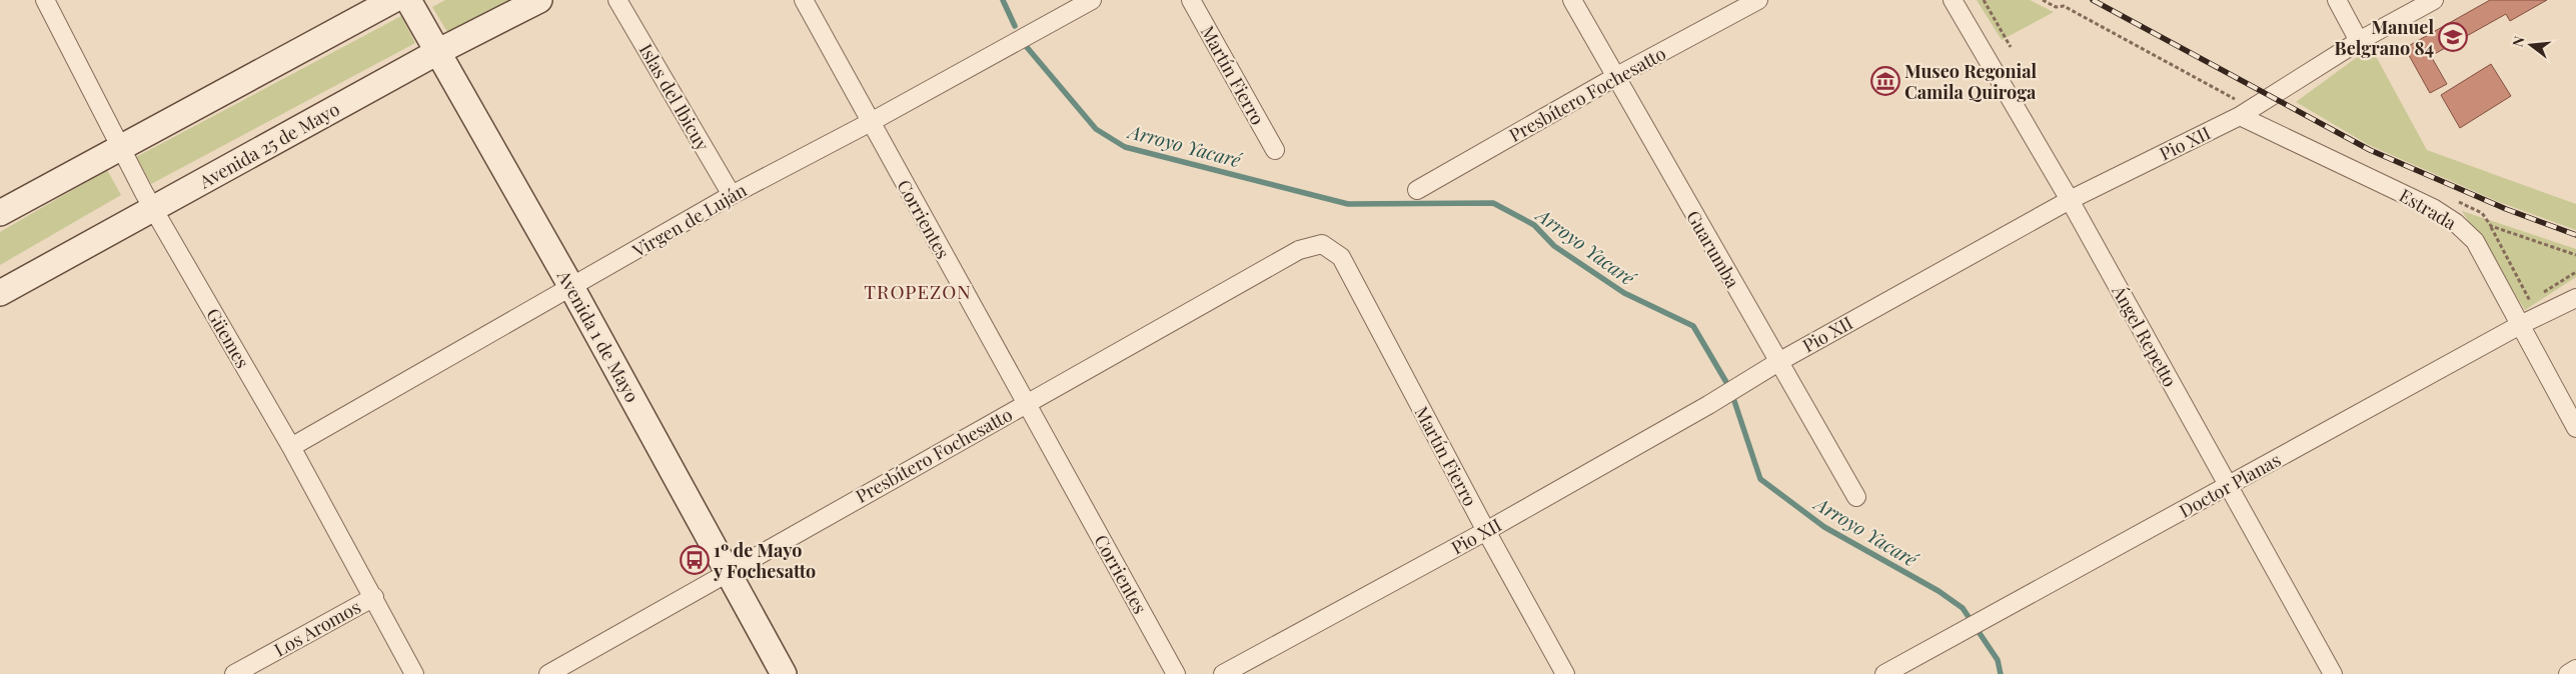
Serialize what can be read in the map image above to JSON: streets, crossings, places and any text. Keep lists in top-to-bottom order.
{
  "streets": {
    "main road": ["Avenida 25 de Mayo", "Avenida 1 de Mayo"],
    "street": [
      "Martín Fierro",
      "Presbítero Fochesatto",
      "Islas del Ibicuy",
      "Pio XII",
      "Estrada",
      "Corrientes",
      "Virgen de Luján",
      "Guarumba",
      "Ángel Repetto",
      "Güemes",
      "Doctor Planas",
      "Los Aromos"
    ]
  },
  "crossings": [
    ["Martín Fierro", "Presbítero Fochesatto"],
    ["Martín Fierro", "Pio XII"],
    ["Presbítero Fochesatto", "Corrientes"],
    ["Presbítero Fochesatto", "Guarumba"],
    ["Presbítero Fochesatto", "Avenida 1 de Mayo"],
    ["Islas del Ibicuy", "Virgen de Luján"],
    ["Pio XII", "Estrada"],
    ["Pio XII", "Guarumba"],
    ["Pio XII", "Ángel Repetto"],
    ["Avenida 25 de Mayo", "Avenida 1 de Mayo"],
    ["Avenida 25 de Mayo", "Güemes"],
    ["Estrada", "Doctor Planas"],
    ["Corrientes", "Virgen de Luján"],
    ["Virgen de Luján", "Avenida 1 de Mayo"],
    ["Virgen de Luján", "Güemes"],
    ["Ángel Repetto", "Doctor Planas"],
    ["Güemes", "Los Aromos"]
  ],
  "districts": ["TROPEZON"],
  "water": ["Arroyo Yacaré"],
  "places": {
    "school or university": ["Manuel Belgrano 84"],
    "museum": ["Museo Regonial Camila Quiroga"],
    "bus stop": ["1º de Mayo y Fochesatto"]
  },
  "north": "left"
}
